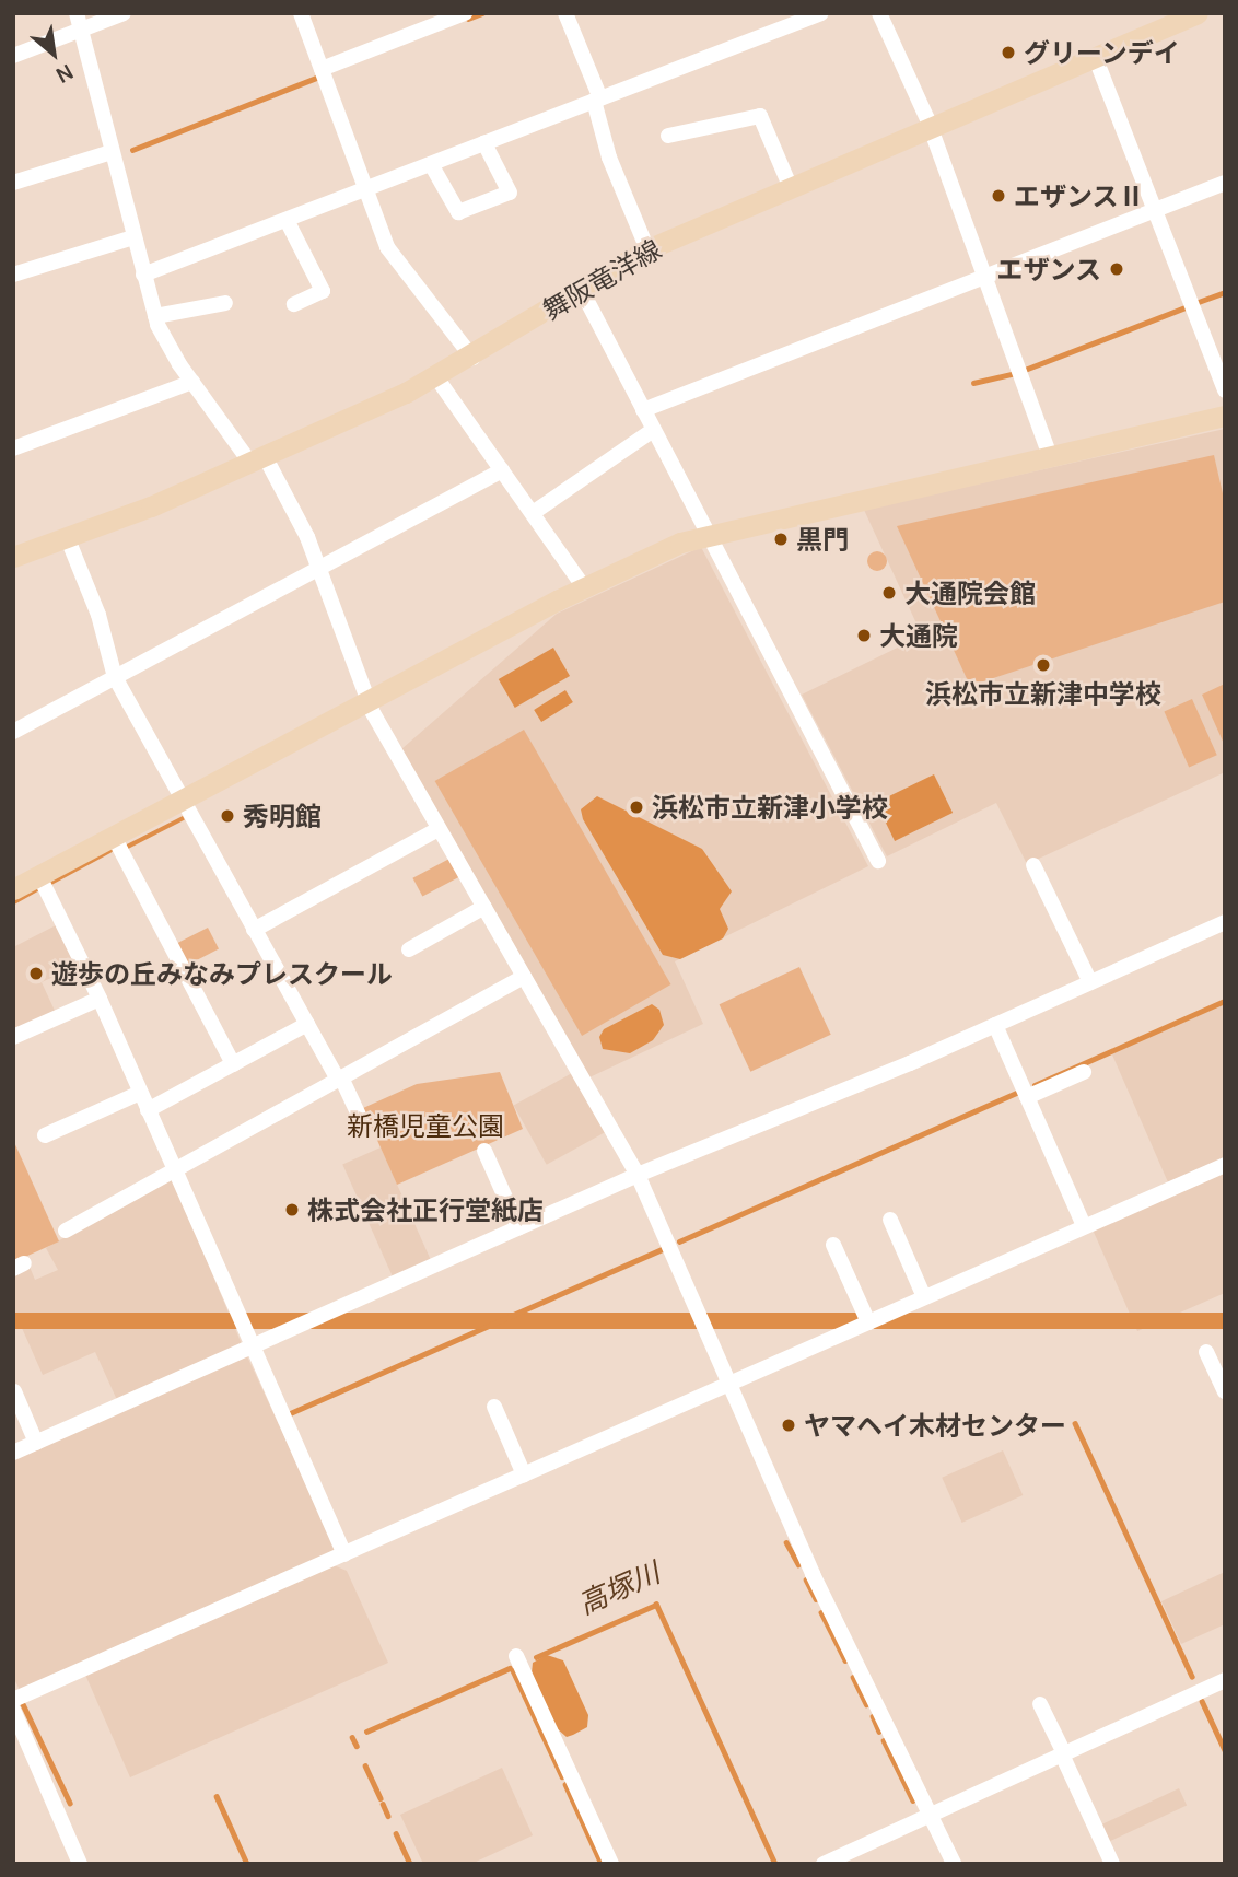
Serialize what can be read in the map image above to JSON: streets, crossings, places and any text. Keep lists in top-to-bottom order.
{
  "streets": {
    "street": ["舞阪竜洋線"]
  },
  "water": ["高塚川"],
  "parks": ["新橋児童公園"],
  "places": [
    "グリーンデイ",
    "エザンスⅡ",
    "エザンス",
    "黒門",
    "大通院会館",
    "大通院",
    "浜松市立新津中学校",
    "浜松市立新津小学校",
    "秀明館",
    "遊歩の丘みなみプレスクール",
    "株式会社正行堂紙店",
    "ヤマヘイ木材センター"
  ],
  "north": "bottom right"
}
